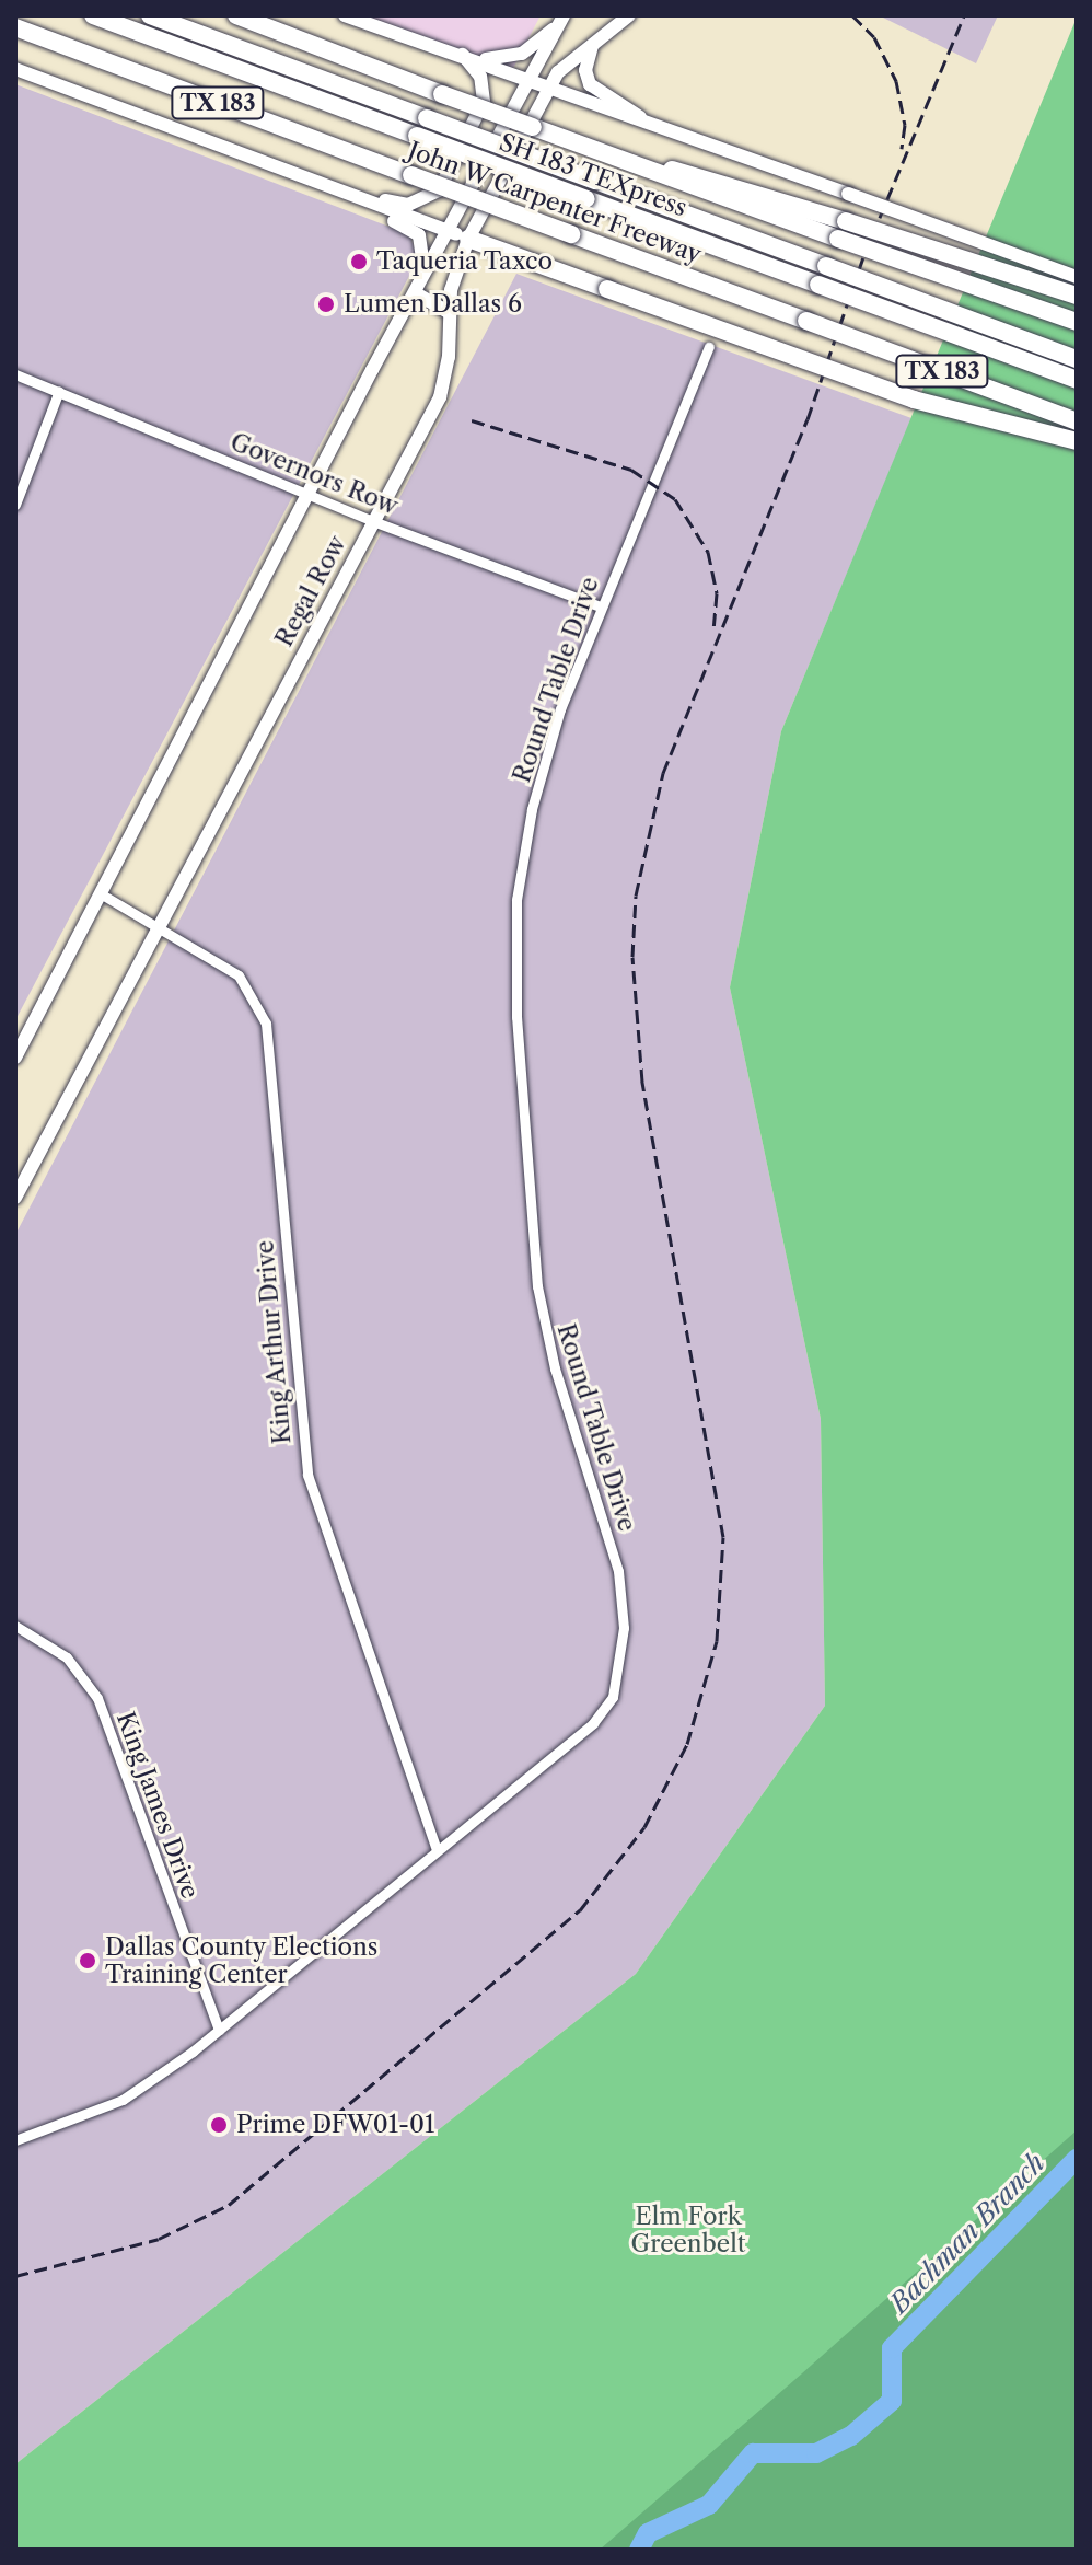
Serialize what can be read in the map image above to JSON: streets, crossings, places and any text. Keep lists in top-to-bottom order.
{
  "streets": {
    "highway": ["TX 183", "SH 183 TEXpress", "John W Carpenter Freeway"],
    "main road": ["Regal Row"],
    "street": [
      "Governors Row",
      "Round Table Drive",
      "King Arthur Drive",
      "King James Drive"
    ]
  },
  "crossings": [
    ["Governors Row", "Regal Row"],
    ["Governors Row", "Round Table Drive"],
    ["Regal Row", "King Arthur Drive"],
    ["Round Table Drive", "King Arthur Drive"],
    ["Round Table Drive", "King James Drive"]
  ],
  "water": ["Bachman Branch"],
  "parks": ["Elm Fork Greenbelt"],
  "places": [
    "Taqueria Taxco",
    "Lumen Dallas 6",
    "Dallas County Elections Training Center",
    "Prime DFW01-01"
  ]
}
